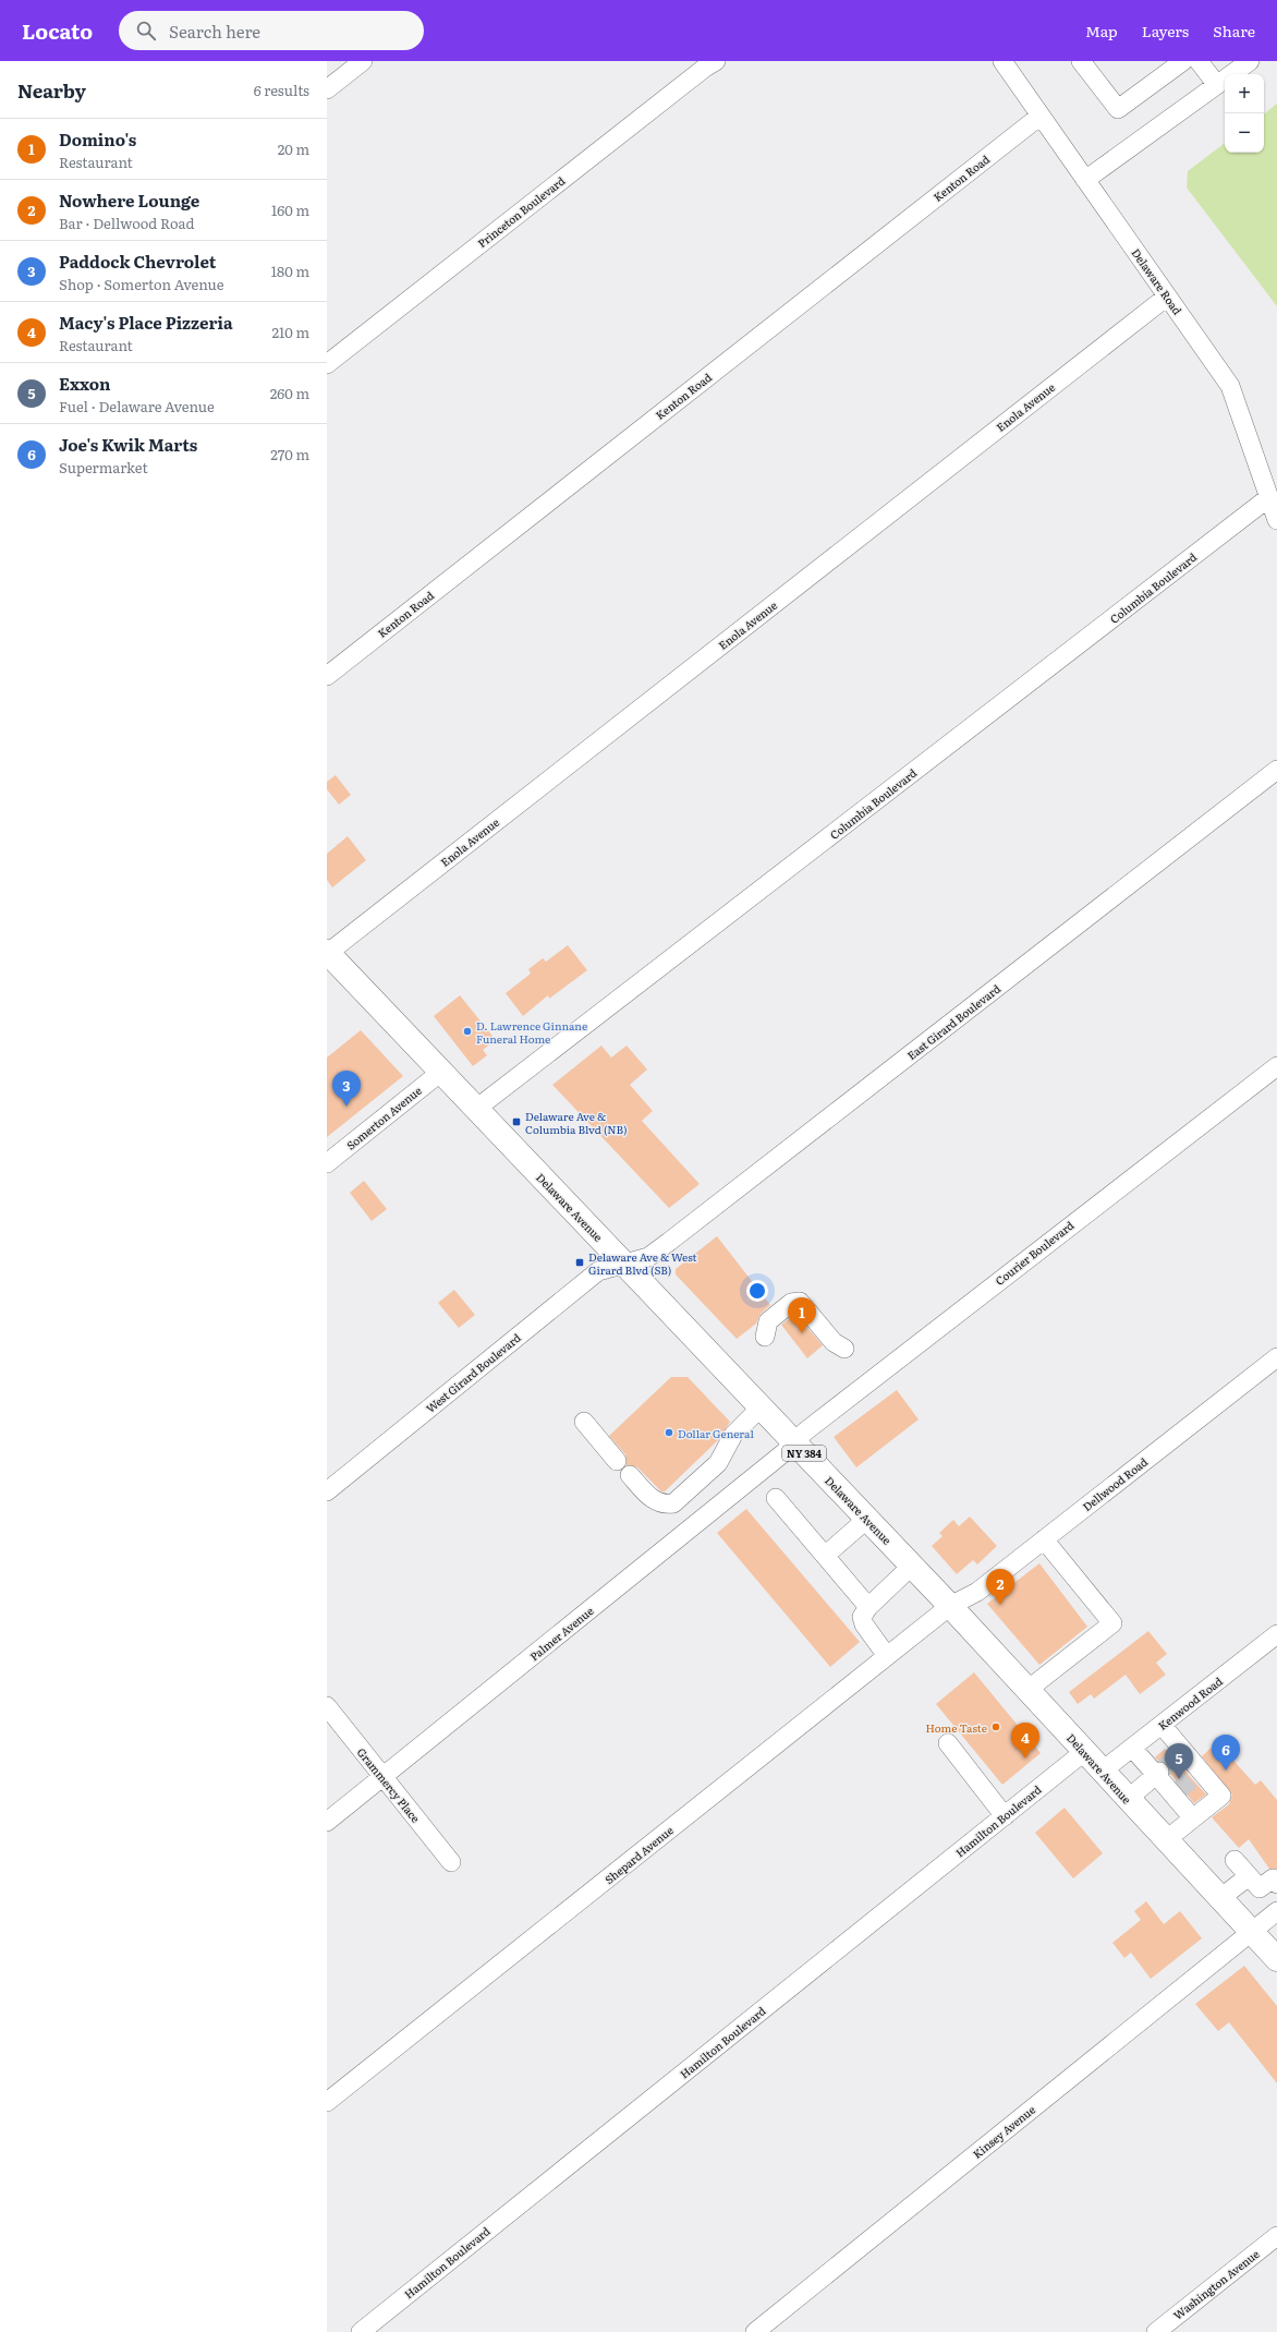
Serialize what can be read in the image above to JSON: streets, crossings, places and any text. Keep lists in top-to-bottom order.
{
  "streets": {
    "main road": ["Delaware Avenue", "NY 384"],
    "street": [
      "Kenton Road",
      "Princeton Boulevard",
      "Delaware Road",
      "Enola Avenue",
      "Columbia Boulevard",
      "East Girard Boulevard",
      "Somerton Avenue",
      "Courier Boulevard",
      "West Girard Boulevard",
      "Dellwood Road",
      "Palmer Avenue",
      "Kenwood Road",
      "Grammercy Place",
      "Hamilton Boulevard",
      "Shepard Avenue",
      "Kinsey Avenue",
      "Washington Avenue"
    ]
  },
  "crossings": [
    ["Kenton Road", "Delaware Road"],
    ["Delaware Road", "Enola Avenue"],
    ["Delaware Road", "Columbia Boulevard"],
    ["Enola Avenue", "Delaware Avenue"],
    ["Columbia Boulevard", "Delaware Avenue"],
    ["East Girard Boulevard", "Delaware Avenue"],
    ["East Girard Boulevard", "West Girard Boulevard"],
    ["Somerton Avenue", "Delaware Avenue"],
    ["Delaware Avenue", "Courier Boulevard"],
    ["Delaware Avenue", "West Girard Boulevard"],
    ["Delaware Avenue", "Dellwood Road"],
    ["Delaware Avenue", "Palmer Avenue"],
    ["Delaware Avenue", "Kenwood Road"],
    ["Delaware Avenue", "Hamilton Boulevard"],
    ["Delaware Avenue", "Shepard Avenue"],
    ["Delaware Avenue", "Kinsey Avenue"],
    ["Courier Boulevard", "Palmer Avenue"],
    ["Dellwood Road", "Shepard Avenue"],
    ["Palmer Avenue", "Grammercy Place"]
  ],
  "places": {
    "other": ["D. Lawrence Ginnane Funeral Home", "Dollar General", "Home Taste"],
    "transit": ["Delaware Ave & Columbia Blvd (NB)", "Delaware Ave & West Girard Blvd (SB)"]
  },
  "page": {
    "header": "Locato",
    "search": "Search here",
    "nav": ["Map", "Layers", "Share"],
    "heading": ["Nearby", "6 results"],
    "map_buttons": ["+", "−"],
    "list": [
      {
        "mark": "1",
        "name": "Domino's",
        "note": "Restaurant",
        "value": "20 m"
      },
      {
        "mark": "2",
        "name": "Nowhere Lounge",
        "note": "Bar · Dellwood Road",
        "value": "160 m"
      },
      {
        "mark": "3",
        "name": "Paddock Chevrolet",
        "note": "Shop · Somerton Avenue",
        "value": "180 m"
      },
      {
        "mark": "4",
        "name": "Macy's Place Pizzeria",
        "note": "Restaurant",
        "value": "210 m"
      },
      {
        "mark": "5",
        "name": "Exxon",
        "note": "Fuel · Delaware Avenue",
        "value": "260 m"
      },
      {
        "mark": "6",
        "name": "Joe's Kwik Marts",
        "note": "Supermarket",
        "value": "270 m"
      }
    ],
    "pins": [
      "3",
      "1",
      "2",
      "4",
      "6",
      "5"
    ]
  }
}
